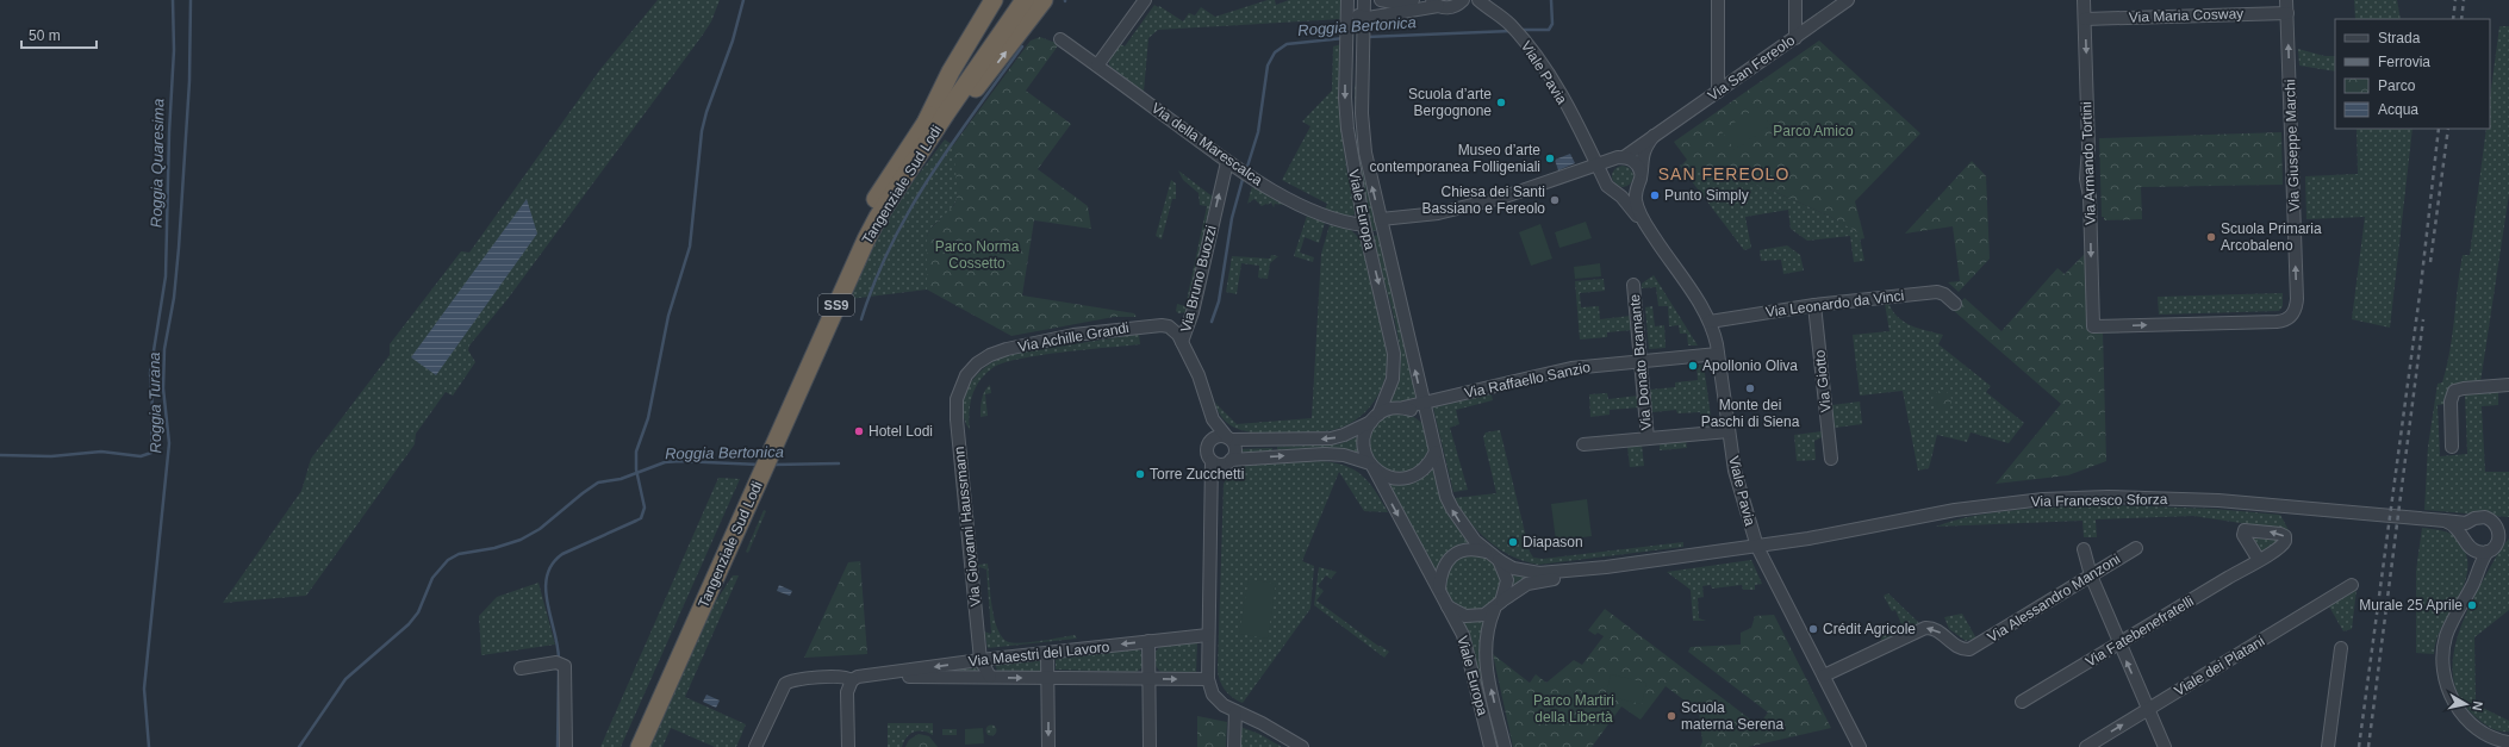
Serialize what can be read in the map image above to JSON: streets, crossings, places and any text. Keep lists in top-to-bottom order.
{
  "streets": {
    "highway": ["Tangenziale Sud Lodi", "SS9"],
    "street": [
      "Via Maria Cosway",
      "Via San Fereolo",
      "Viale Pavia",
      "Via della Marescalca",
      "Via Giuseppe Marchi",
      "Via Armando Tortini",
      "Viale Europa",
      "Via Bruno Buozzi",
      "Via Leonardo da Vinci",
      "Via Achille Grandi",
      "Via Donato Bramante",
      "Via Raffaello Sanzio",
      "Via Giotto",
      "Via Francesco Sforza",
      "Via Giovanni Haussmann",
      "Via Alessandro Manzoni",
      "Via Fatebenefratelli",
      "Via Maestri del Lavoro",
      "Viale dei Platani"
    ]
  },
  "crossings": [
    ["Via Maria Cosway", "Via Giuseppe Marchi"],
    ["Via Maria Cosway", "Via Armando Tortini"],
    ["Via San Fereolo", "Viale Pavia"],
    ["Viale Pavia", "Via Leonardo da Vinci"],
    ["Viale Pavia", "Via Raffaello Sanzio"],
    ["Viale Pavia", "Via Francesco Sforza"],
    ["Viale Pavia", "Via Alessandro Manzoni"],
    ["Via della Marescalca", "Viale Europa"],
    ["Via della Marescalca", "Via Bruno Buozzi"],
    ["Via Giuseppe Marchi", "Via Armando Tortini"],
    ["Viale Europa", "Via Raffaello Sanzio"],
    ["Via Bruno Buozzi", "Via Achille Grandi"],
    ["Via Leonardo da Vinci", "Via Giotto"],
    ["Via Achille Grandi", "Via Giovanni Haussmann"],
    ["Via Donato Bramante", "Via Raffaello Sanzio"],
    ["Via Giovanni Haussmann", "Via Maestri del Lavoro"]
  ],
  "one_way": ["Via Armando Tortini", "Via Bruno Buozzi", "Via Alessandro Manzoni"],
  "districts": ["SAN FEREOLO"],
  "water": ["Roggia Bertonica", "Roggia Quaresima", "Roggia Turana"],
  "parks": ["Parco Amico", "Parco Norma Cossetto", "Parco Martiri della Libertà"],
  "places": [
    "Scuola d’arte Bergognone",
    "Museo d’arte contemporanea Folligeniali",
    "Punto Simply",
    "Chiesa dei Santi Bassiano e Fereolo",
    "Scuola Primaria Arcobaleno",
    "Apollonio Oliva",
    "Monte dei Paschi di Siena",
    "Hotel Lodi",
    "Torre Zucchetti",
    "Diapason",
    "Murale 25 Aprile",
    "Crédit Agricole",
    "Scuola materna Serena"
  ],
  "legend": [
    "Strada",
    "Ferrovia",
    "Parco",
    "Acqua"
  ],
  "scale_bar": "50 m",
  "north": "right"
}
